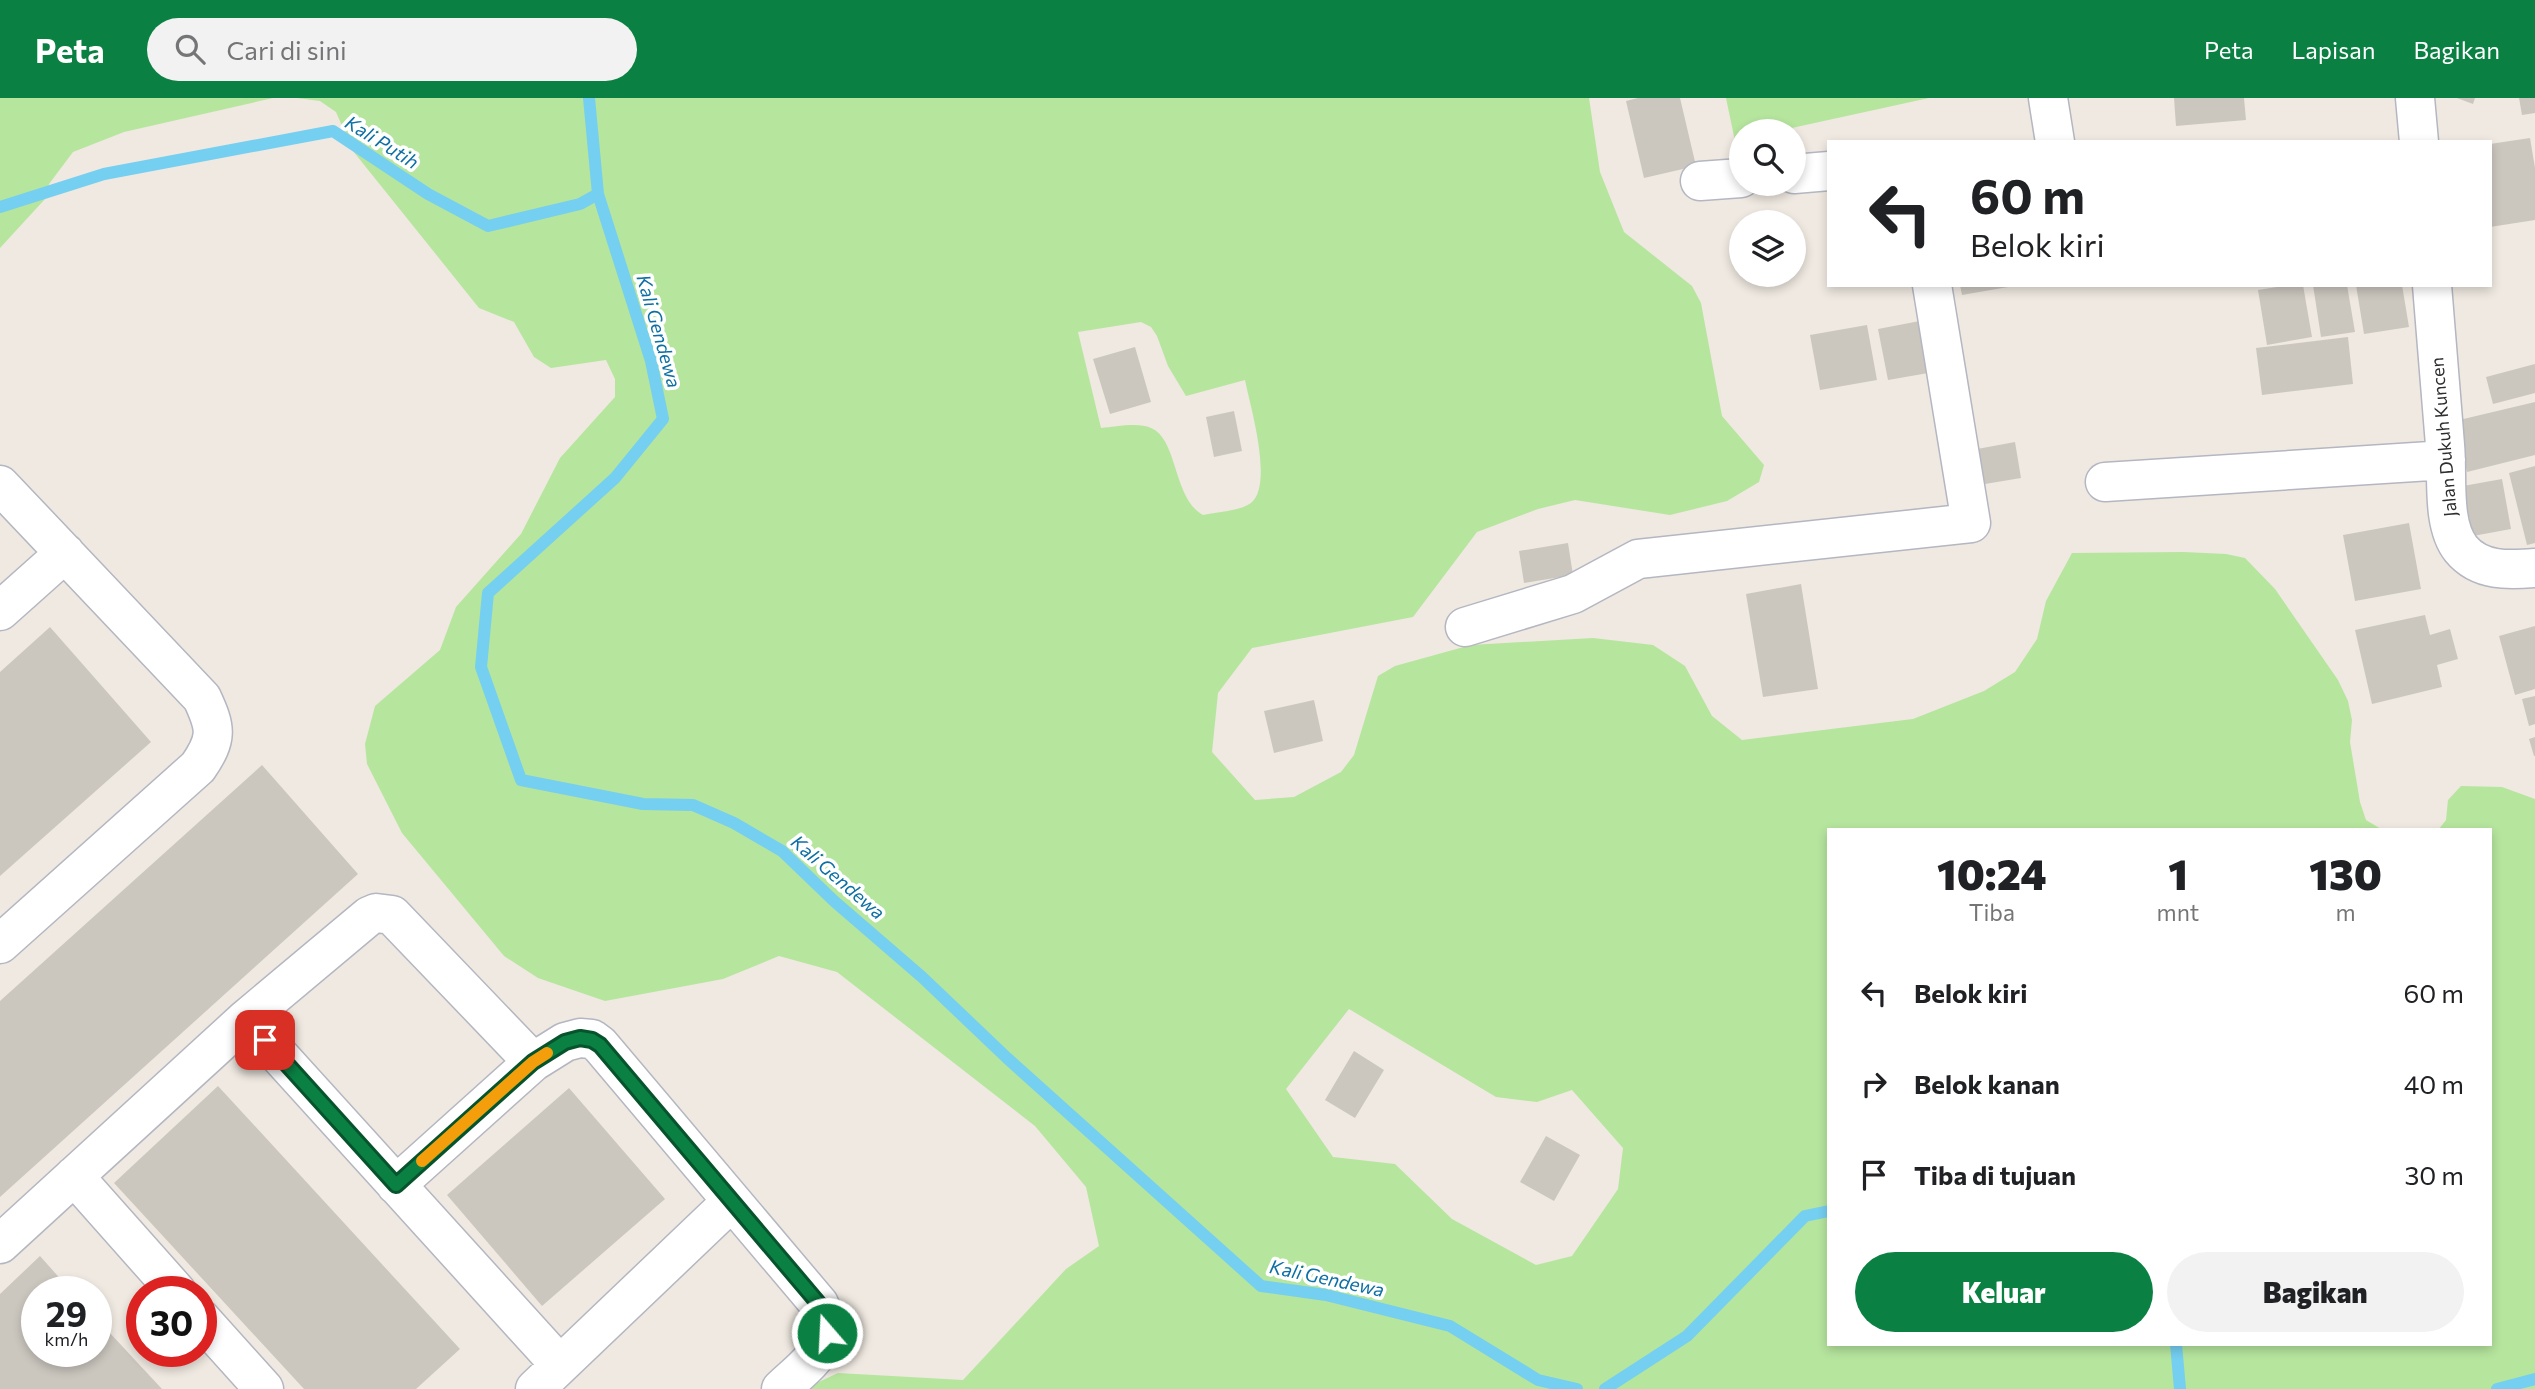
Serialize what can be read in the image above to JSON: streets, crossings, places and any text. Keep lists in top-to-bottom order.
{
  "streets": {
    "street": ["Jalan Dukuh Kuncen"]
  },
  "water": ["Kali Putih", "Kali Gendewa"],
  "page": {
    "header": "Peta",
    "search": "Cari di sini",
    "nav": ["Peta", "Lapisan", "Bagikan"],
    "turn": ["60 m", "Belok kiri"],
    "eta": [
      "10:24",
      "Tiba",
      "1",
      "mnt",
      "130",
      "m"
    ],
    "list": [
      {
        "name": "Belok kiri",
        "value": "60 m"
      },
      {
        "name": "Belok kanan",
        "value": "40 m"
      },
      {
        "name": "Tiba di tujuan",
        "value": "30 m"
      }
    ],
    "buttons": ["Keluar", "Bagikan"],
    "speed": "29 km/h",
    "limit": "30"
  }
}
